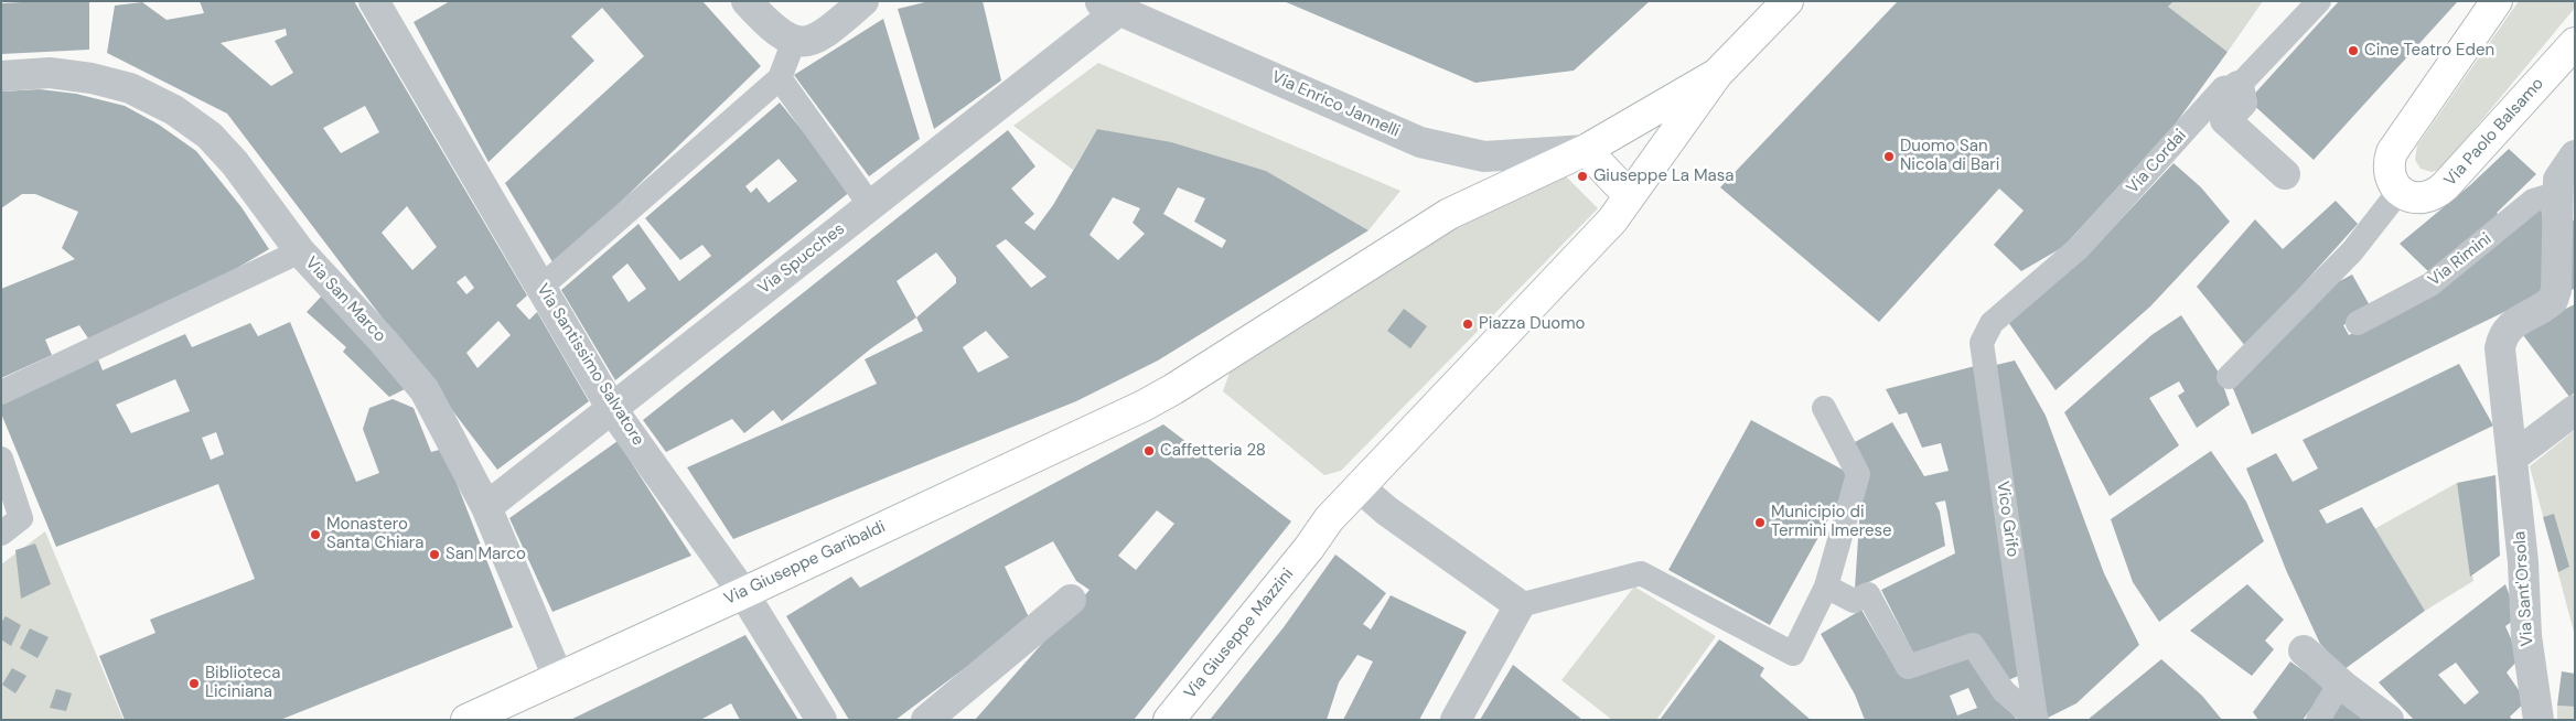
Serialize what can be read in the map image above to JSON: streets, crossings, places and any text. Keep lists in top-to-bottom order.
{
  "streets": {
    "street": [
      "Via Enrico Jannelli",
      "Via Paolo Balsamo",
      "Via Spucches",
      "Via San Marco",
      "Via Santissimo Salvatore",
      "Via Giuseppe Garibaldi",
      "Via Sant'Orsola",
      "Via Giuseppe Mazzini"
    ],
    "lane": ["Via Cordai", "Via Rimini", "Vico Grifo"]
  },
  "crossings": [
    ["Via Enrico Jannelli", "Via Spucches"],
    ["Via Enrico Jannelli", "Via Giuseppe Garibaldi"],
    ["Via Cordai", "Vico Grifo"],
    ["Via Spucches", "Via San Marco"],
    ["Via Spucches", "Via Santissimo Salvatore"],
    ["Via Rimini", "Via Sant'Orsola"],
    ["Via San Marco", "Via Giuseppe Garibaldi"],
    ["Via Santissimo Salvatore", "Via Giuseppe Garibaldi"],
    ["Via Giuseppe Garibaldi", "Via Giuseppe Mazzini"]
  ],
  "places": [
    "Cine Teatro Eden",
    "Duomo San Nicola di Bari",
    "Giuseppe La Masa",
    "Piazza Duomo",
    "Caffetteria 28",
    "Municipio di Termini Imerese",
    "Monastero Santa Chiara",
    "San Marco",
    "Biblioteca Liciniana"
  ]
}
